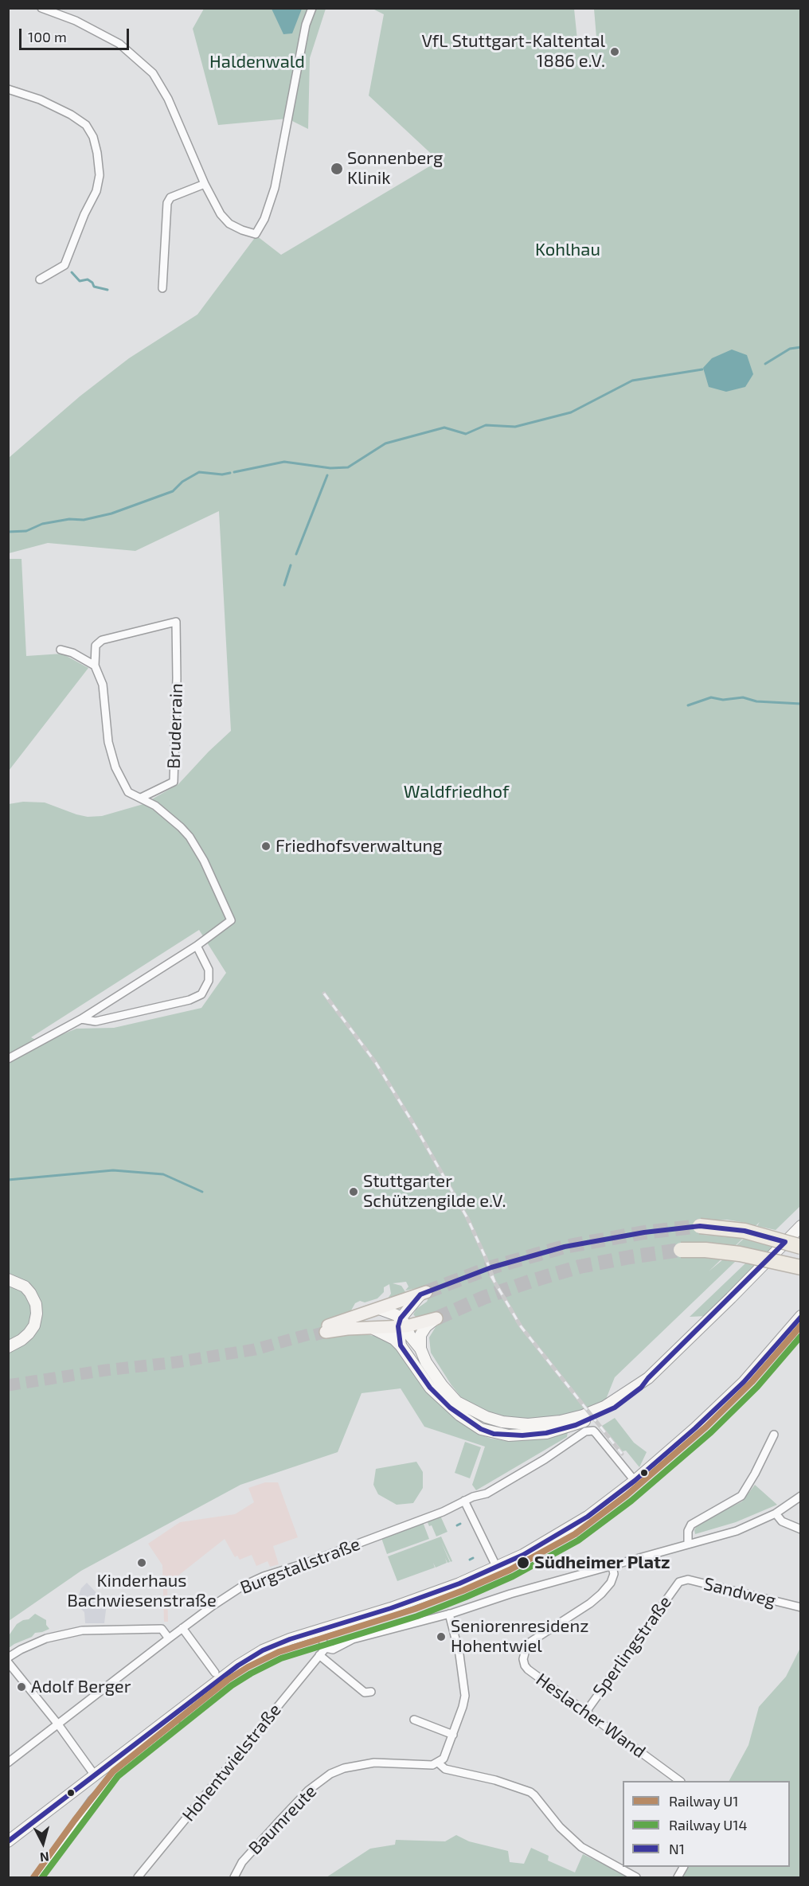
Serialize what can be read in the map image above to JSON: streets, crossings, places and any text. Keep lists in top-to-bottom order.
{
  "streets": {
    "street": [
      "Bruderrain",
      "Burgstallstraße",
      "Sandweg",
      "Sperlingstraße",
      "Heslacher Wand",
      "Hohentwielstraße",
      "Baumreute"
    ]
  },
  "crossings": [
    ["Sandweg", "Sperlingstraße"],
    ["Sperlingstraße", "Heslacher Wand"]
  ],
  "parks": ["Haldenwald", "Kohlhau", "Waldfriedhof"],
  "places": [
    "VfL Stuttgart-Kaltental 1886 e.V.",
    "Sonnenberg Klinik",
    "Friedhofsverwaltung",
    "Stuttgarter Schützengilde e.V.",
    "Kinderhaus Bachwiesenstraße",
    "Südheimer Platz",
    "Seniorenresidenz Hohentwiel",
    "Adolf Berger"
  ],
  "lines": ["transit line N1", "rail line U1", "rail line U14"],
  "legend": ["Railway U1", "Railway U14", "N1"],
  "scale_bar": "100 m",
  "north": "bottom"
}
